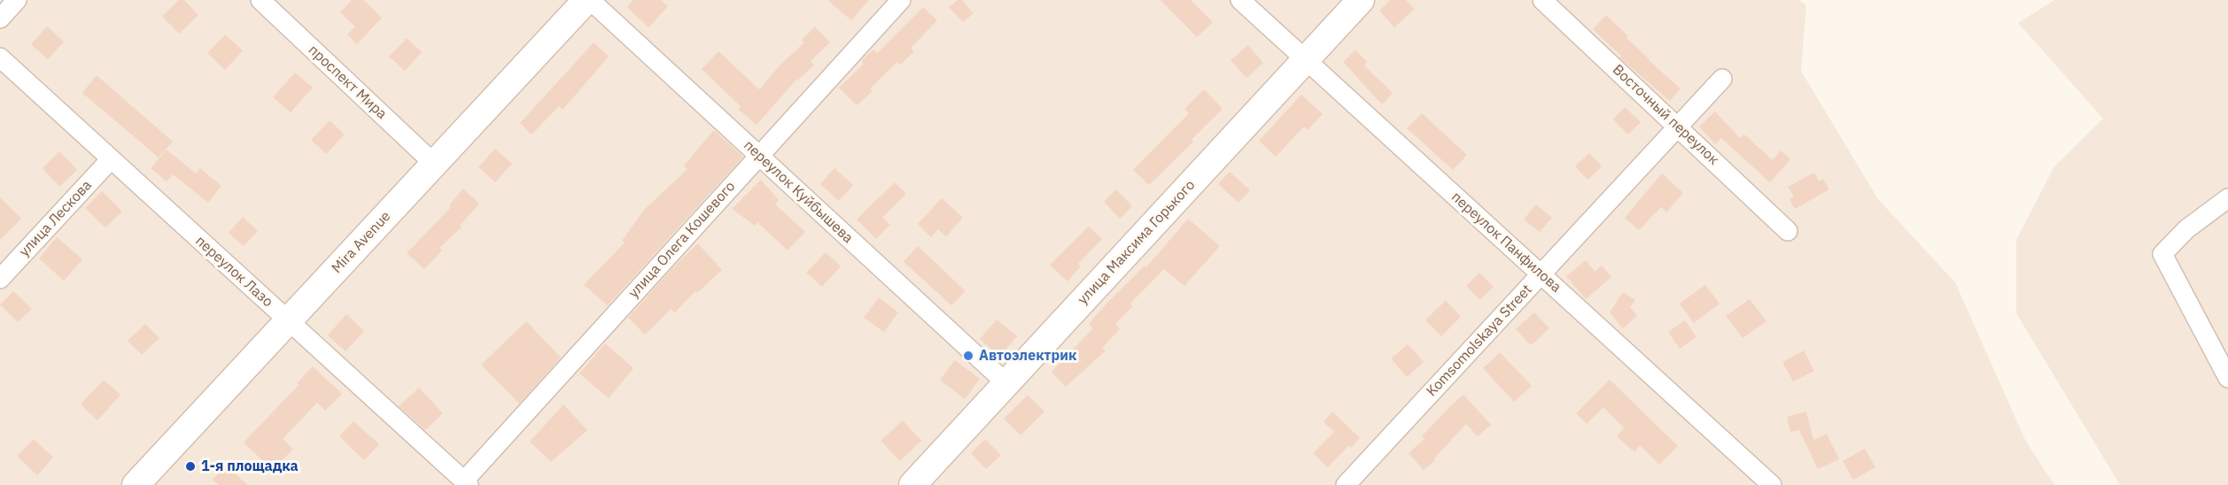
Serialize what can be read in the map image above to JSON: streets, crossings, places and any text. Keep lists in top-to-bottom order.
{
  "streets": {
    "main road": ["Mira Avenue", "улица Максима Горького"],
    "street": [
      "проспект Мира",
      "Восточный переулок",
      "переулок Куйбышева",
      "улица Лескова",
      "улица Олега Кошевого",
      "переулок Панфилова",
      "переулок Лазо",
      "Komsomolskaya Street"
    ]
  },
  "crossings": [
    ["проспект Мира", "Mira Avenue"],
    ["Восточный переулок", "Komsomolskaya Street"],
    ["переулок Куйбышева", "улица Олега Кошевого"],
    ["переулок Куйбышева", "Mira Avenue"],
    ["переулок Куйбышева", "улица Максима Горького"],
    ["улица Лескова", "переулок Лазо"],
    ["улица Олега Кошевого", "переулок Лазо"],
    ["Mira Avenue", "переулок Лазо"],
    ["улица Максима Горького", "переулок Панфилова"],
    ["переулок Панфилова", "Komsomolskaya Street"]
  ],
  "places": ["Автоэлектрик", "1-я площадка"]
}
